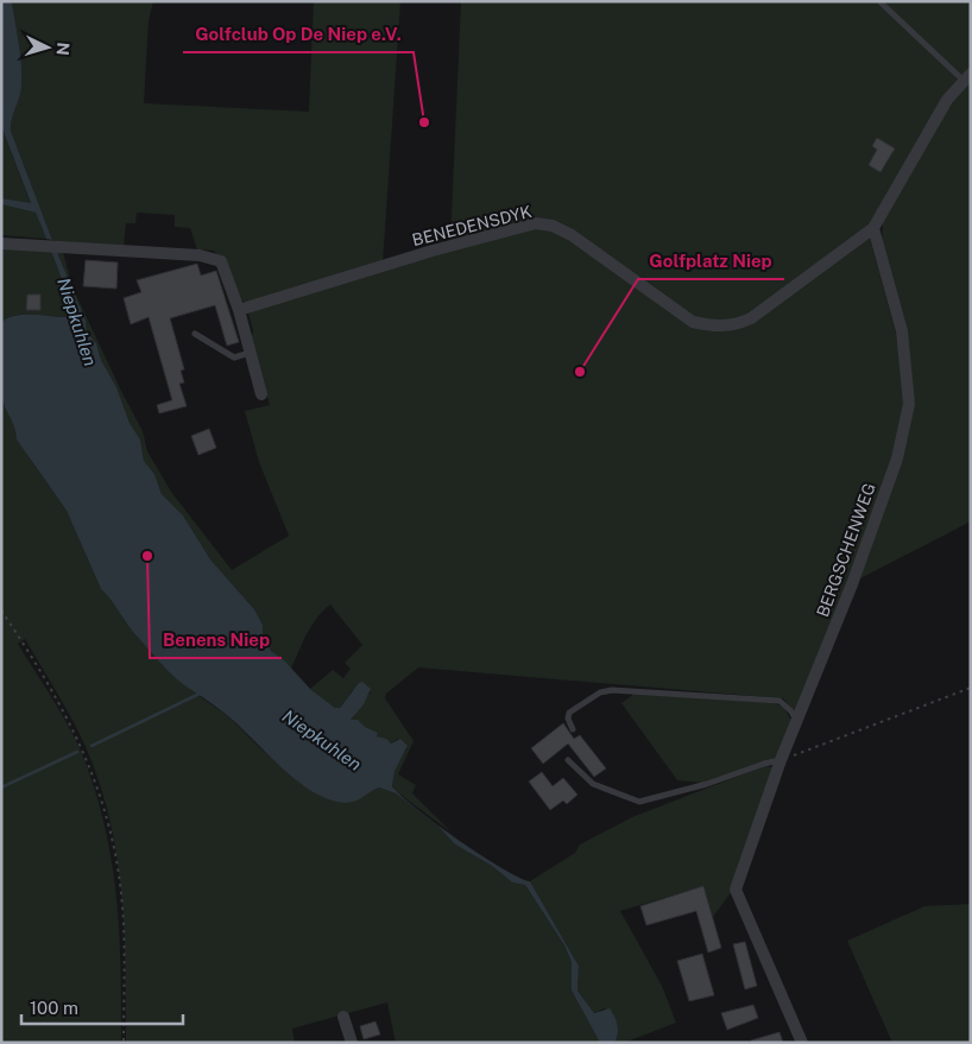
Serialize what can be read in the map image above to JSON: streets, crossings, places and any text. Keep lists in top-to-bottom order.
{
  "streets": {
    "street": ["BENEDENSDYK", "BERGSCHENWEG"]
  },
  "crossings": [
    ["BENEDENSDYK", "BERGSCHENWEG"]
  ],
  "water": ["Niepkuhlen"],
  "places": ["Golfclub Op De Niep e.V.", "Golfplatz Niep", "Benens Niep"],
  "scale_bar": "100 m",
  "north": "right"
}
